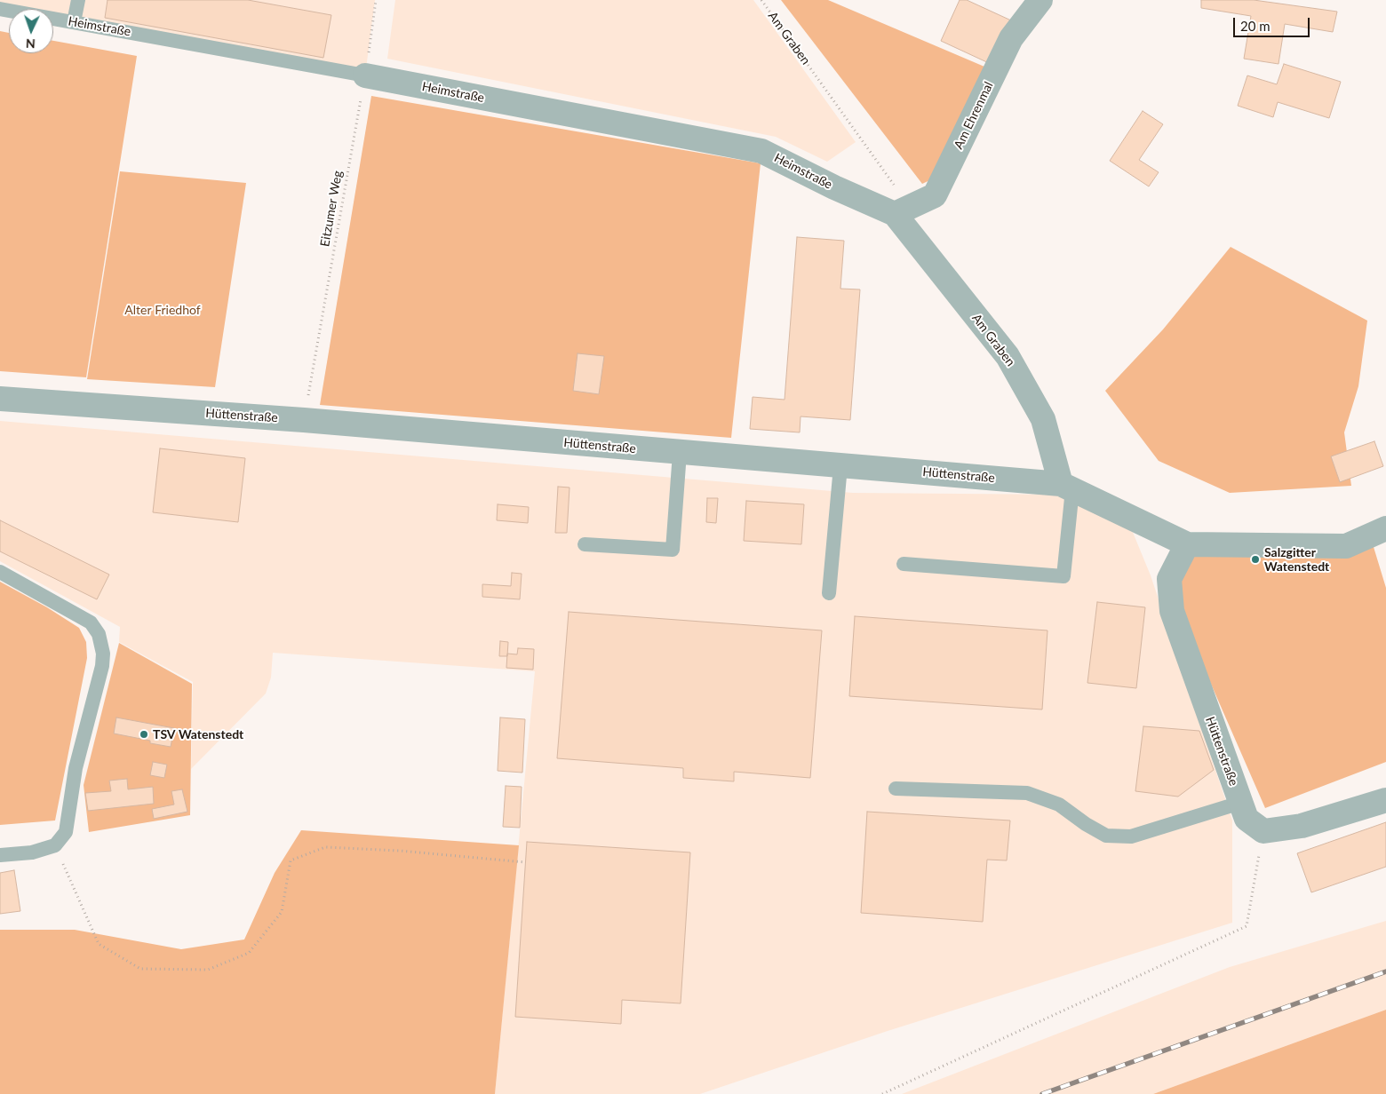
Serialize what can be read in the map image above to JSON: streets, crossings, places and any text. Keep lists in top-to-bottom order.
{
  "streets": {
    "street": [
      "Heimstraße",
      "Am Graben",
      "Am Ehrenmal",
      "Hüttenstraße"
    ],
    "path": ["Eitzumer Weg"]
  },
  "crossings": [
    ["Heimstraße", "Am Graben"],
    ["Heimstraße", "Am Ehrenmal"],
    ["Heimstraße", "Eitzumer Weg"],
    ["Am Graben", "Am Ehrenmal"],
    ["Am Graben", "Hüttenstraße"],
    ["Eitzumer Weg", "Hüttenstraße"]
  ],
  "parks": ["Alter Friedhof"],
  "places": ["Salzgitter Watenstedt", "TSV Watenstedt"],
  "scale_bar": "20 m",
  "north": "bottom"
}
